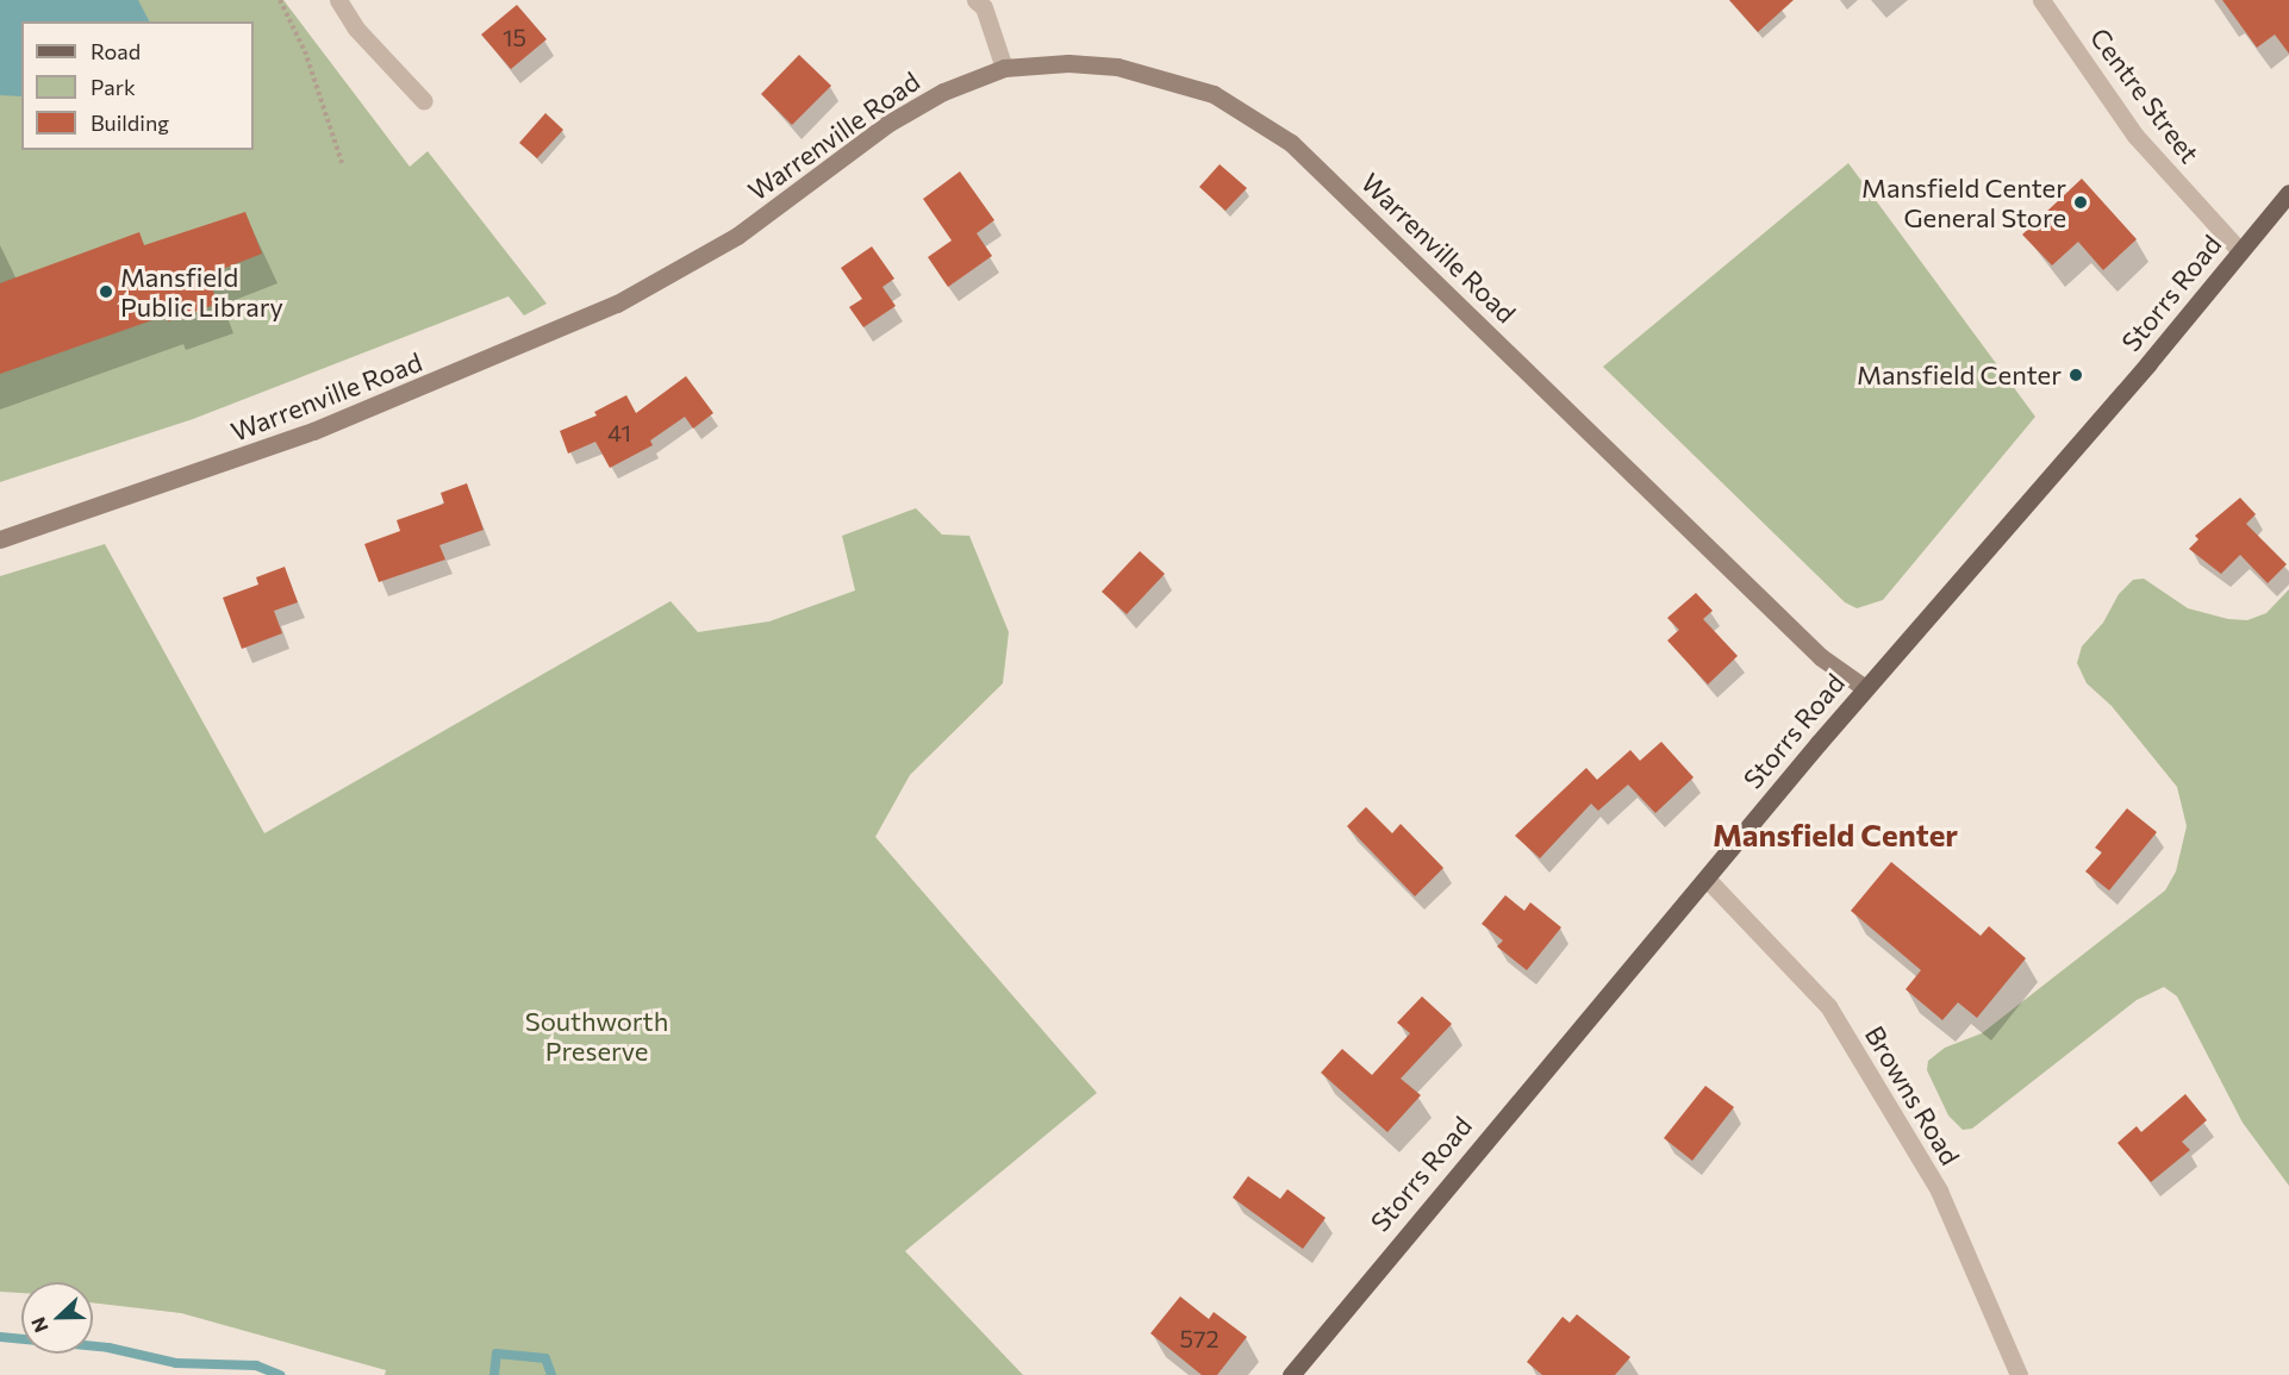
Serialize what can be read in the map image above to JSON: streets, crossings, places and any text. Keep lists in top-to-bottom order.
{
  "streets": {
    "main road": ["Warrenville Road", "Storrs Road"],
    "street": ["Centre Street", "Browns Road"]
  },
  "crossings": [
    ["Centre Street", "Storrs Road"],
    ["Warrenville Road", "Storrs Road"],
    ["Storrs Road", "Browns Road"]
  ],
  "districts": ["Mansfield Center"],
  "parks": ["Southworth Preserve"],
  "places": ["Mansfield Center General Store", "Mansfield Public Library", "Mansfield Center"],
  "house_numbers": ["15", "41", "572"],
  "legend": ["Road", "Park", "Building"],
  "north": "left"
}
